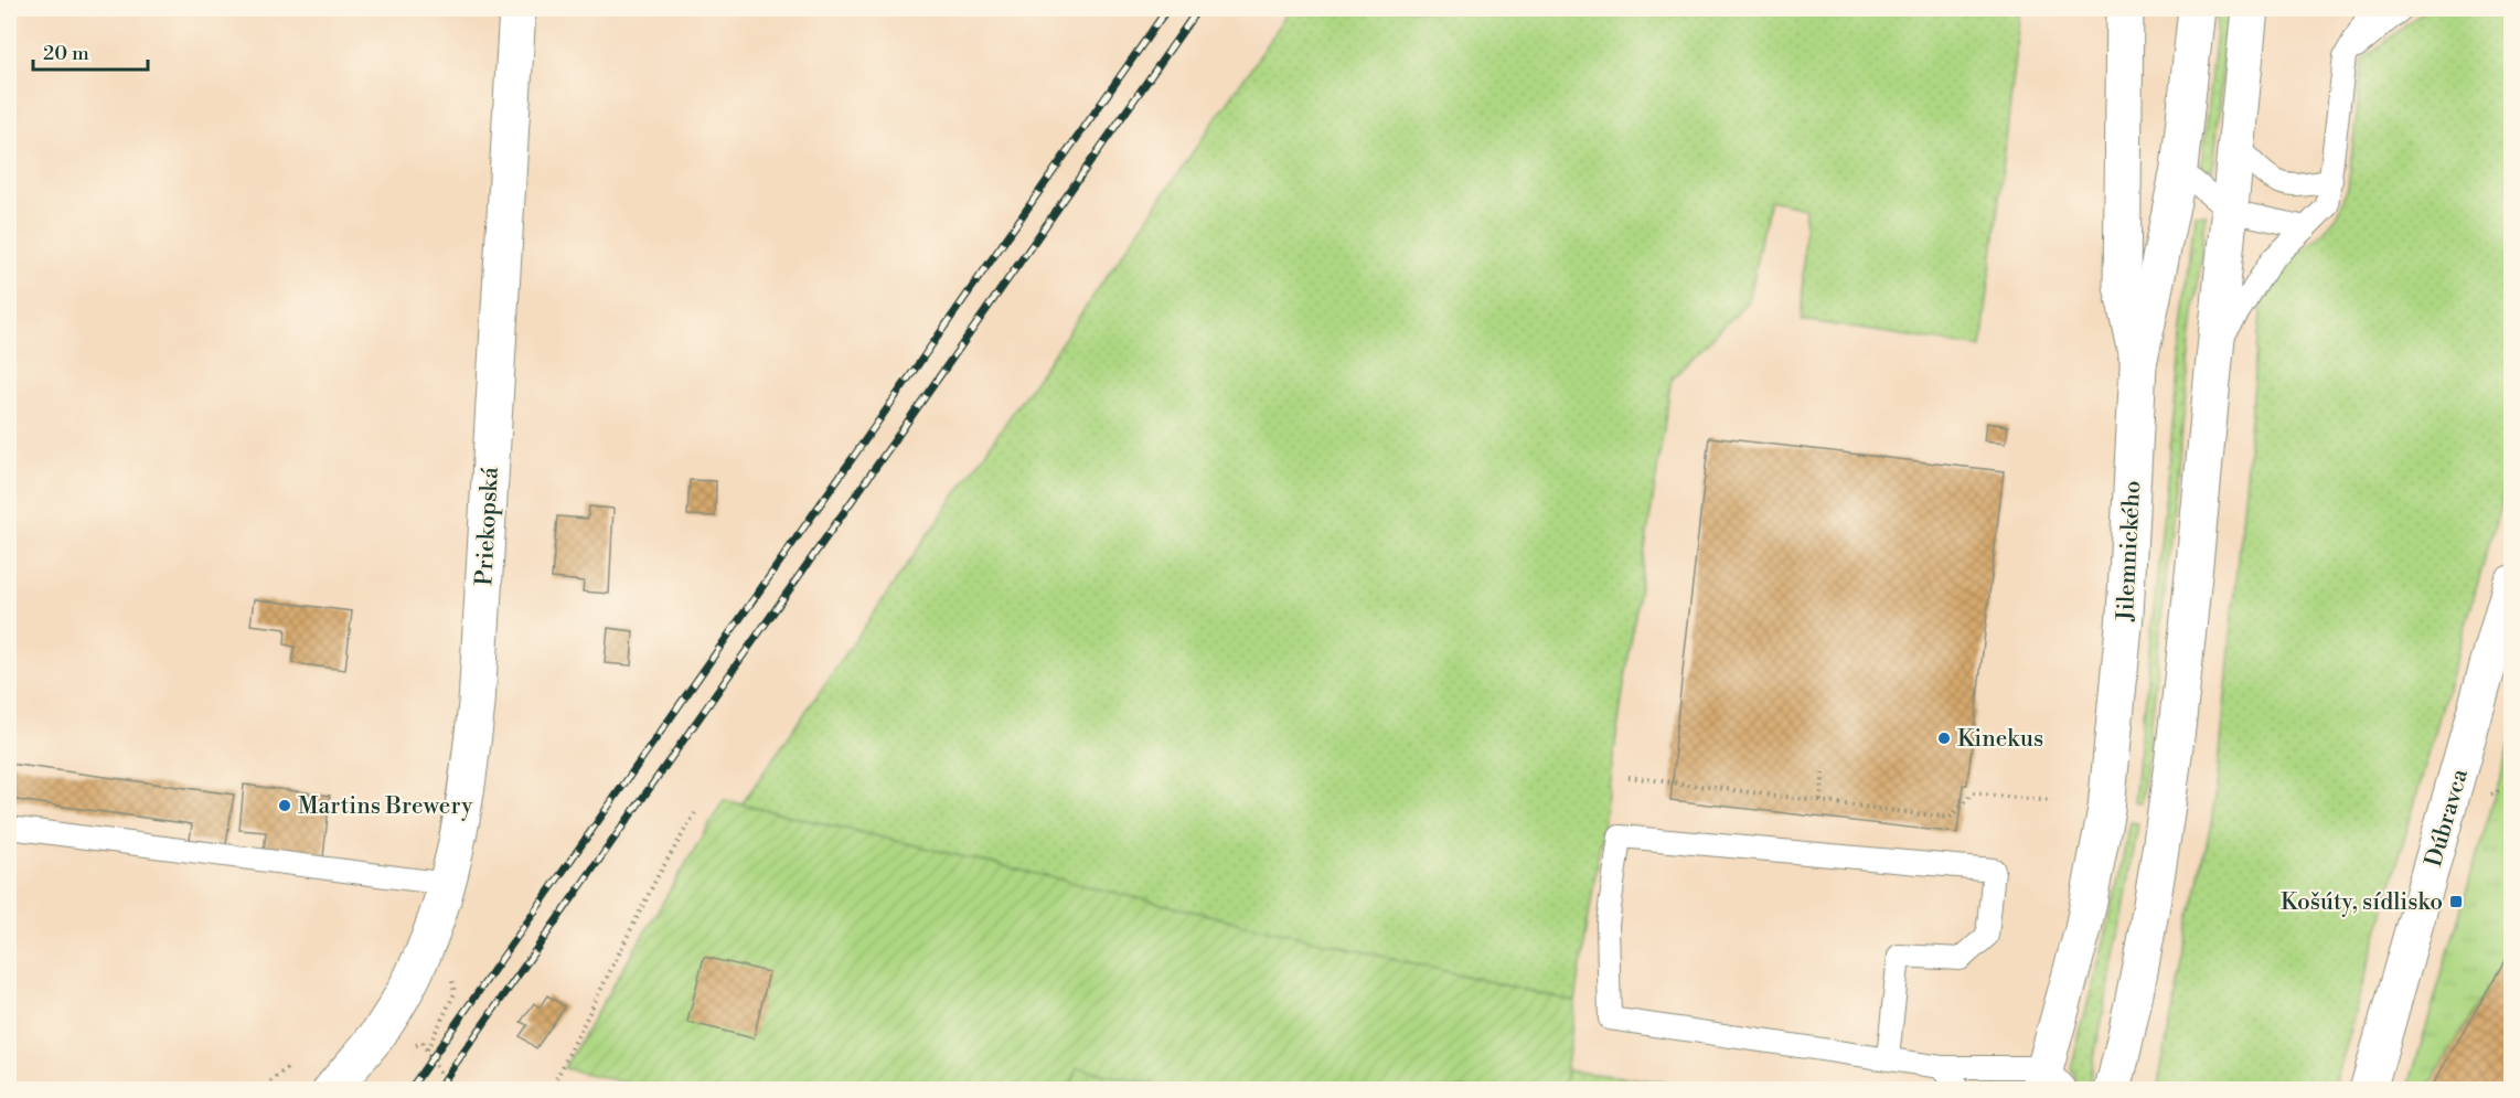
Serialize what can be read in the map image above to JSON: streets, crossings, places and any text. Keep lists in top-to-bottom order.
{
  "streets": {
    "main road": ["Priekopská", "Jilemnického", "Dúbravca"]
  },
  "places": {
    "other": ["Kinekus", "Martins Brewery"],
    "transit": ["Košúty, sídlisko"]
  },
  "scale_bar": "20 m"
}
